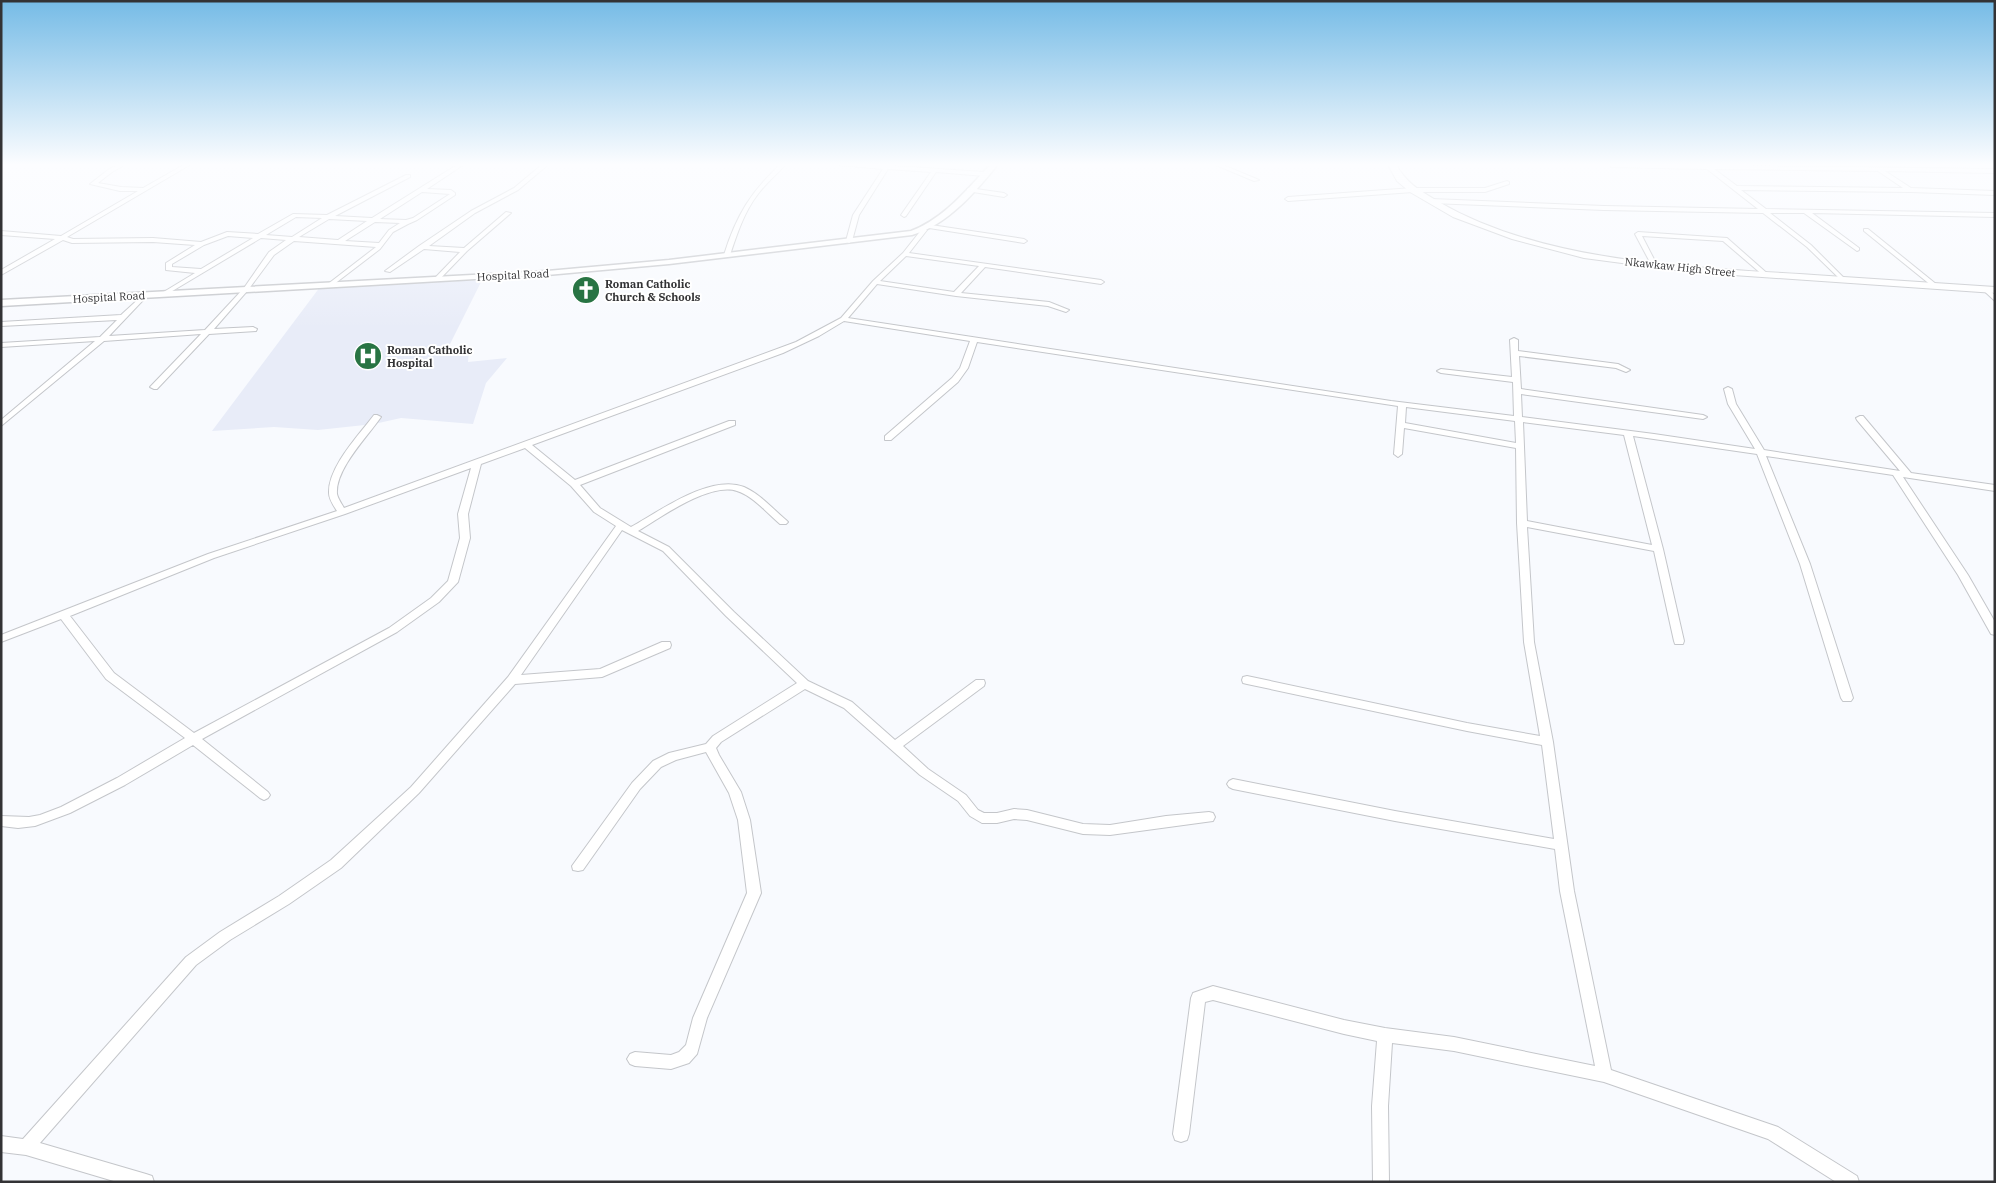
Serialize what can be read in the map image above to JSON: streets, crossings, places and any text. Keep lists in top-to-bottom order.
{
  "streets": {
    "main road": ["Nkawkaw High Street"],
    "street": ["Hospital Road"]
  },
  "places": {
    "church": ["Roman Catholic Church & Schools"],
    "hospital": ["Roman Catholic Hospital"]
  }
}
